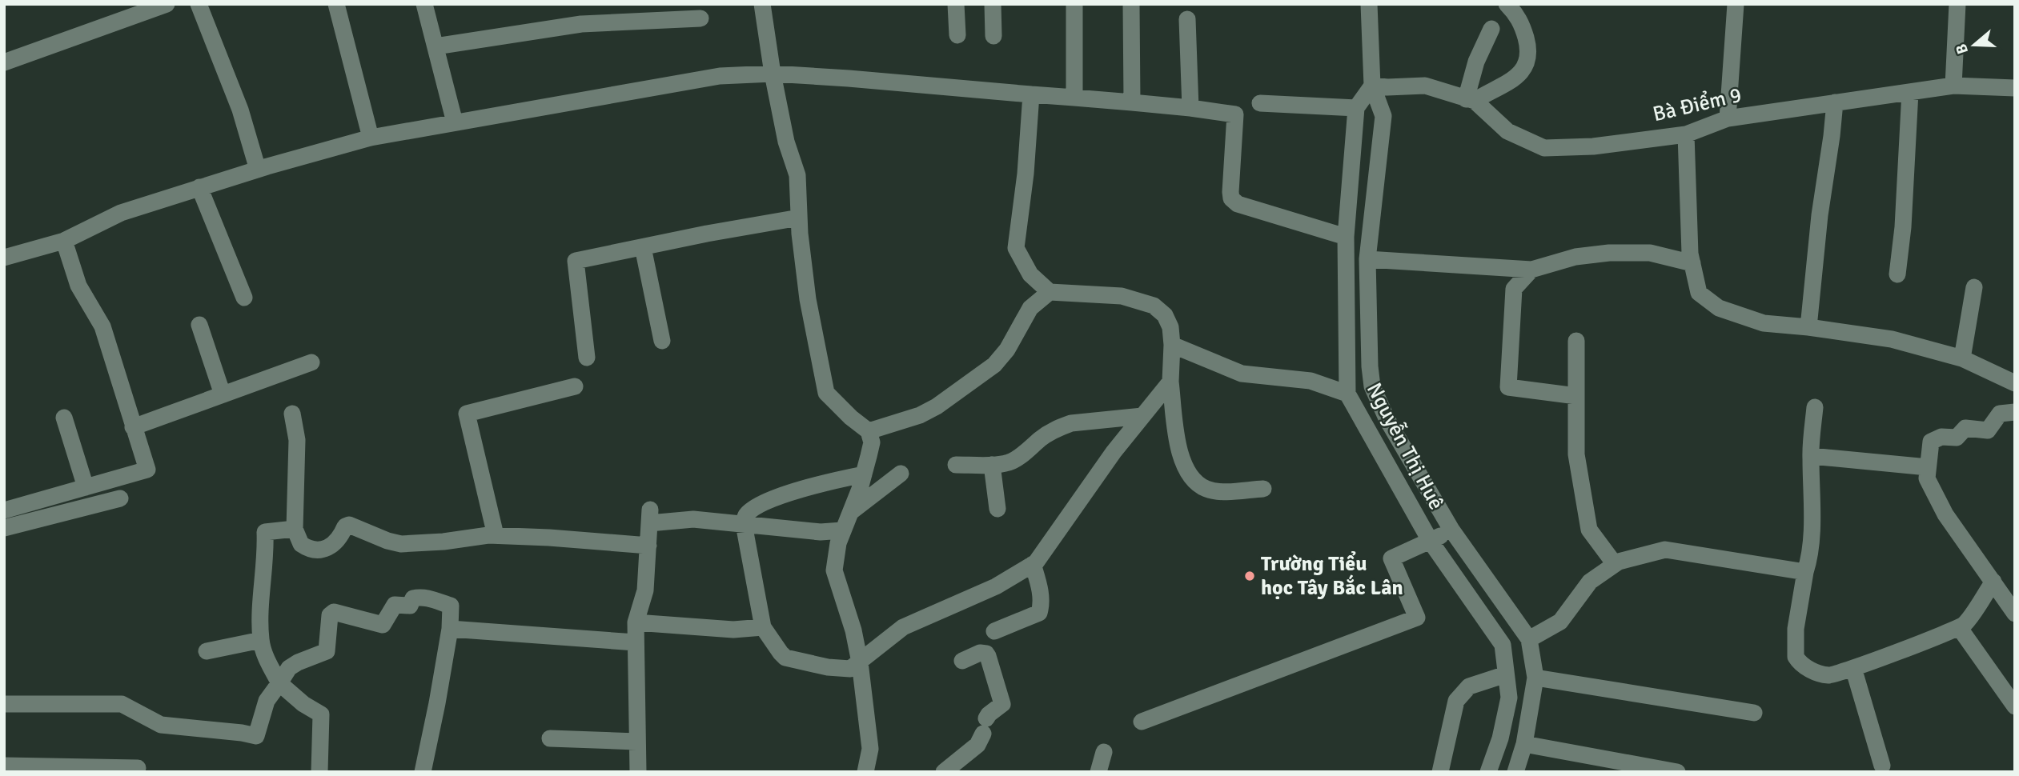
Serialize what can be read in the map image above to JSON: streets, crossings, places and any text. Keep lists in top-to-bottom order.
{
  "streets": {
    "street": ["Bà Điểm 9", "Nguyễn Thị Huê"]
  },
  "crossings": [
    ["Bà Điểm 9", "Nguyễn Thị Huê"]
  ],
  "places": ["Trường Tiểu học Tây Bắc Lân"],
  "north": "left"
}
